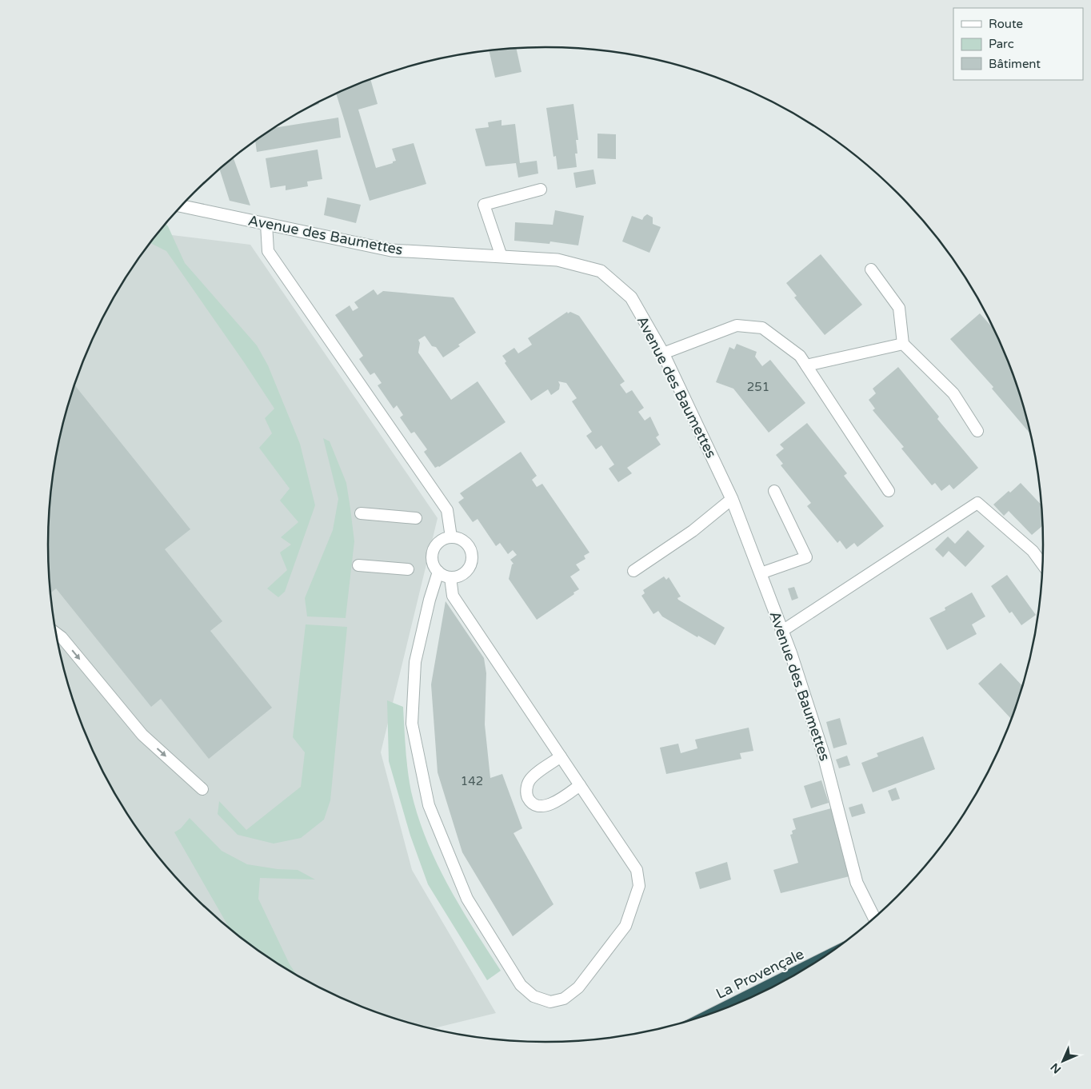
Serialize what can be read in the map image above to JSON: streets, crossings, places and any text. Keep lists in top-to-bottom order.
{
  "streets": {
    "highway": ["La Provençale"],
    "street": ["Avenue des Baumettes"]
  },
  "house_numbers": ["251", "142"],
  "legend": ["Route", "Parc", "Bâtiment"],
  "north": "bottom left"
}
